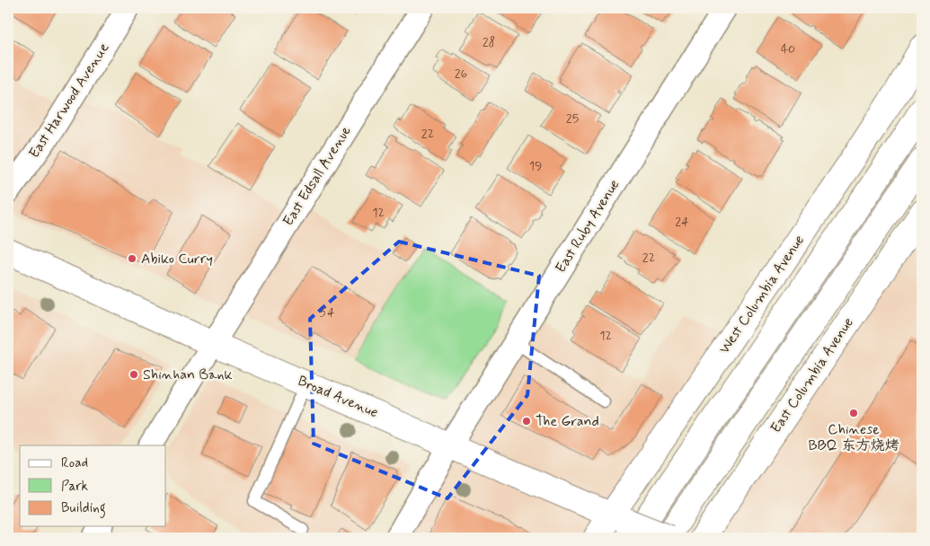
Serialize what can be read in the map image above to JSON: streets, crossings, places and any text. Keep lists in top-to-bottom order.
{
  "streets": {
    "main road": ["West Columbia Avenue", "East Columbia Avenue", "Broad Avenue"],
    "street": ["East Harwood Avenue", "East Edsall Avenue", "East Ruby Avenue"]
  },
  "crossings": [
    ["East Edsall Avenue", "Broad Avenue"],
    ["East Ruby Avenue", "Broad Avenue"],
    ["West Columbia Avenue", "Broad Avenue"]
  ],
  "places": [
    "Abiko Curry",
    "Shinhan Bank",
    "Chinese BBQ 东方烧烤",
    "The Grand"
  ],
  "house_numbers": [
    "28",
    "40",
    "26",
    "25",
    "22",
    "19",
    "12",
    "24",
    "22",
    "54",
    "12"
  ],
  "legend": ["Road", "Park", "Building"]
}
